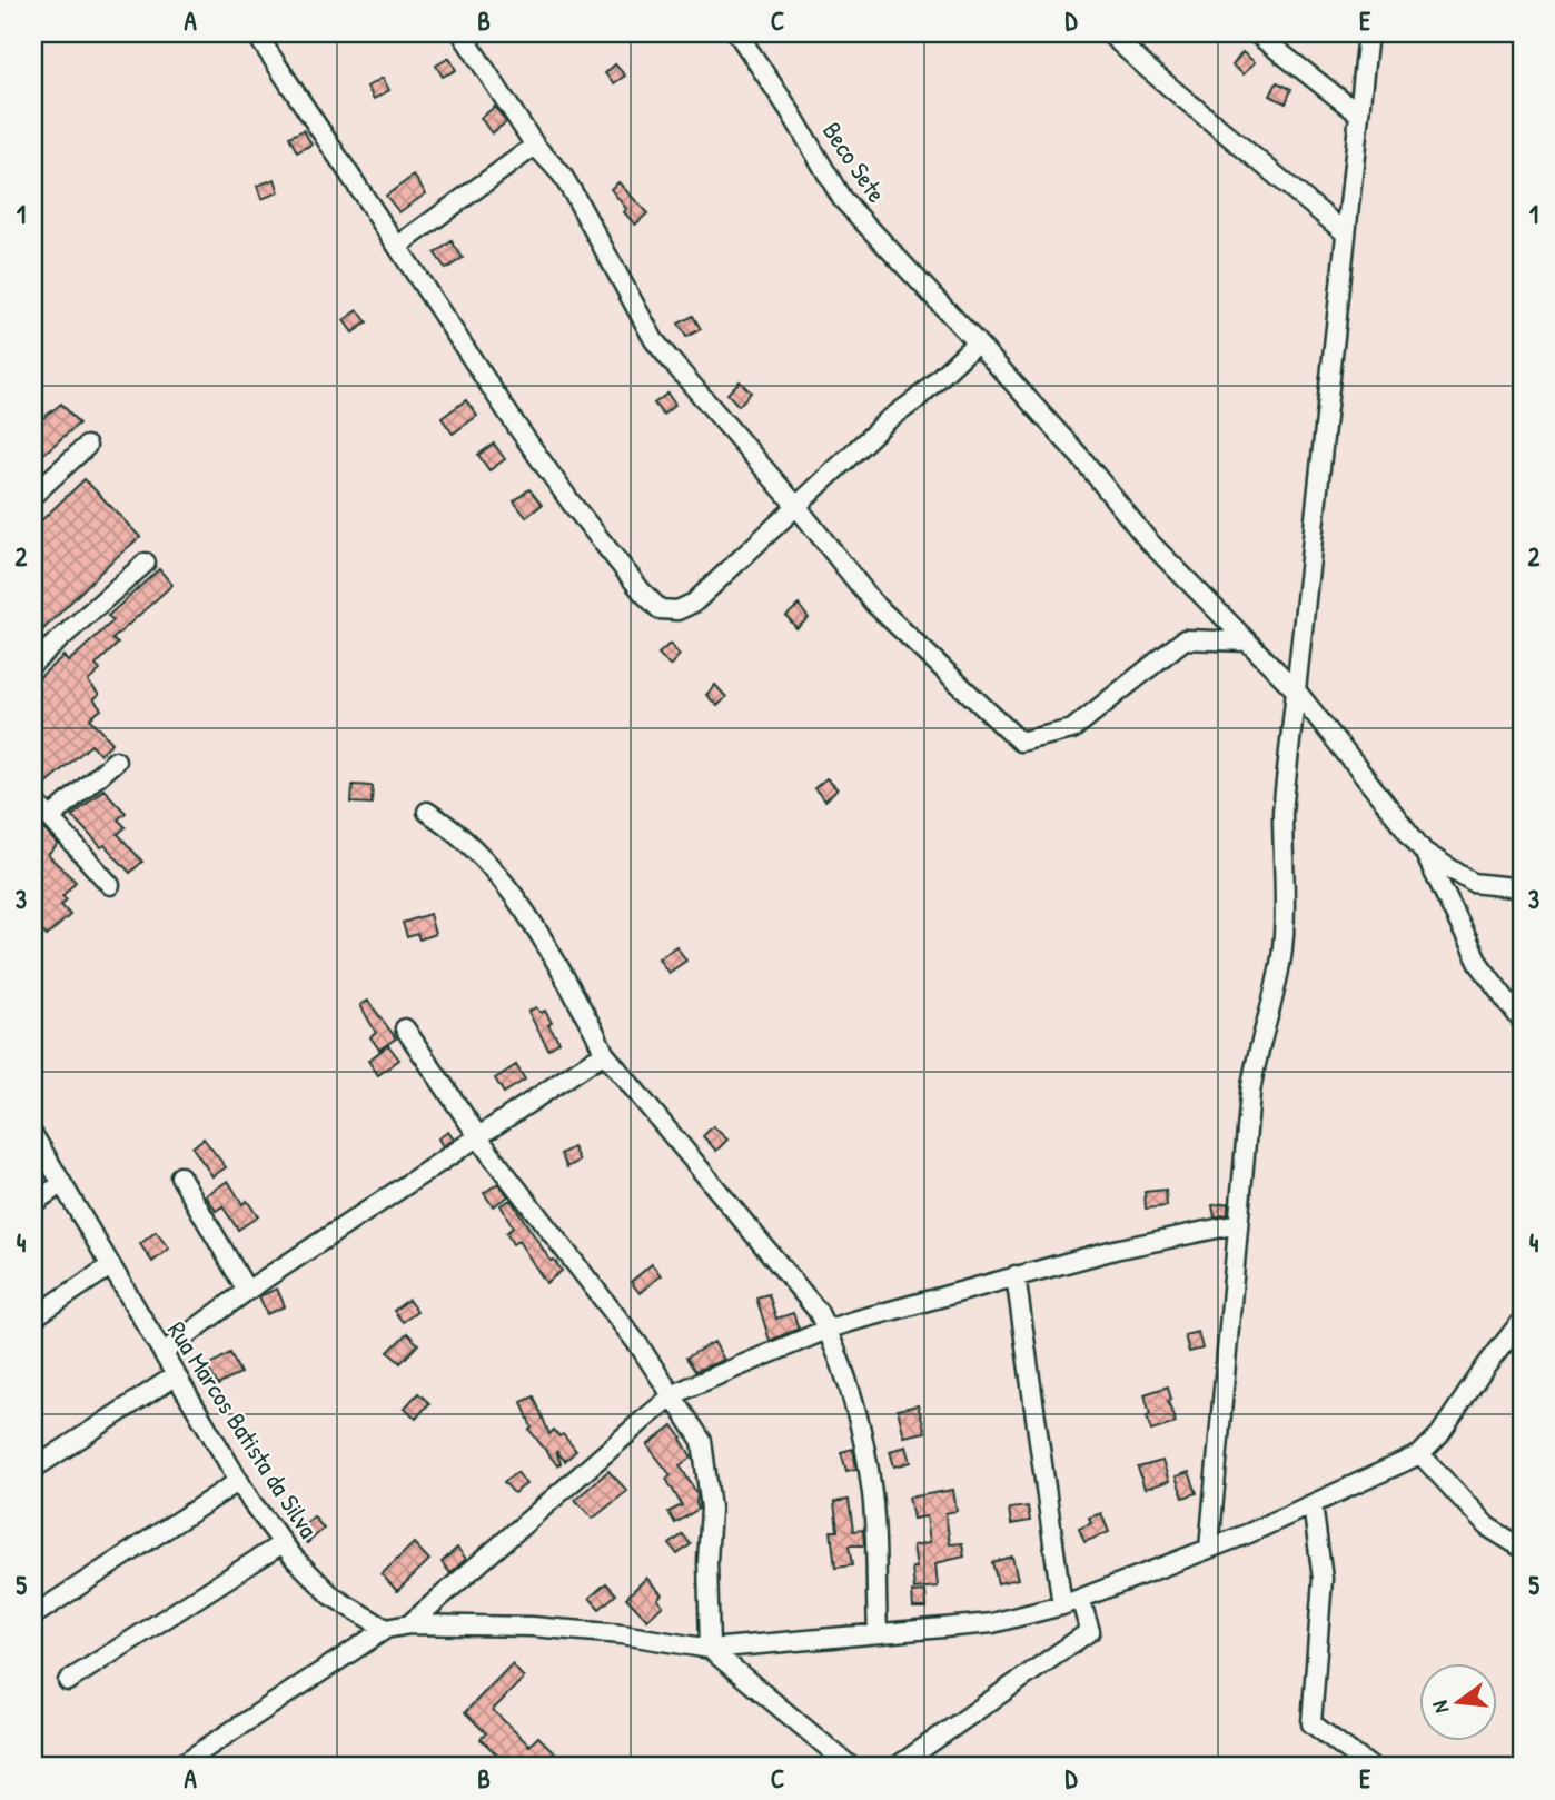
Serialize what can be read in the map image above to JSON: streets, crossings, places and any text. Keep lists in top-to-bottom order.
{
  "streets": {
    "street": ["Beco Sete", "Rua Marcos Batista da Silva"]
  },
  "north": "left",
  "grid": {
    "columns": [
      "A",
      "B",
      "C",
      "D",
      "E"
    ],
    "rows": [
      "1",
      "2",
      "3",
      "4",
      "5"
    ]
  }
}
